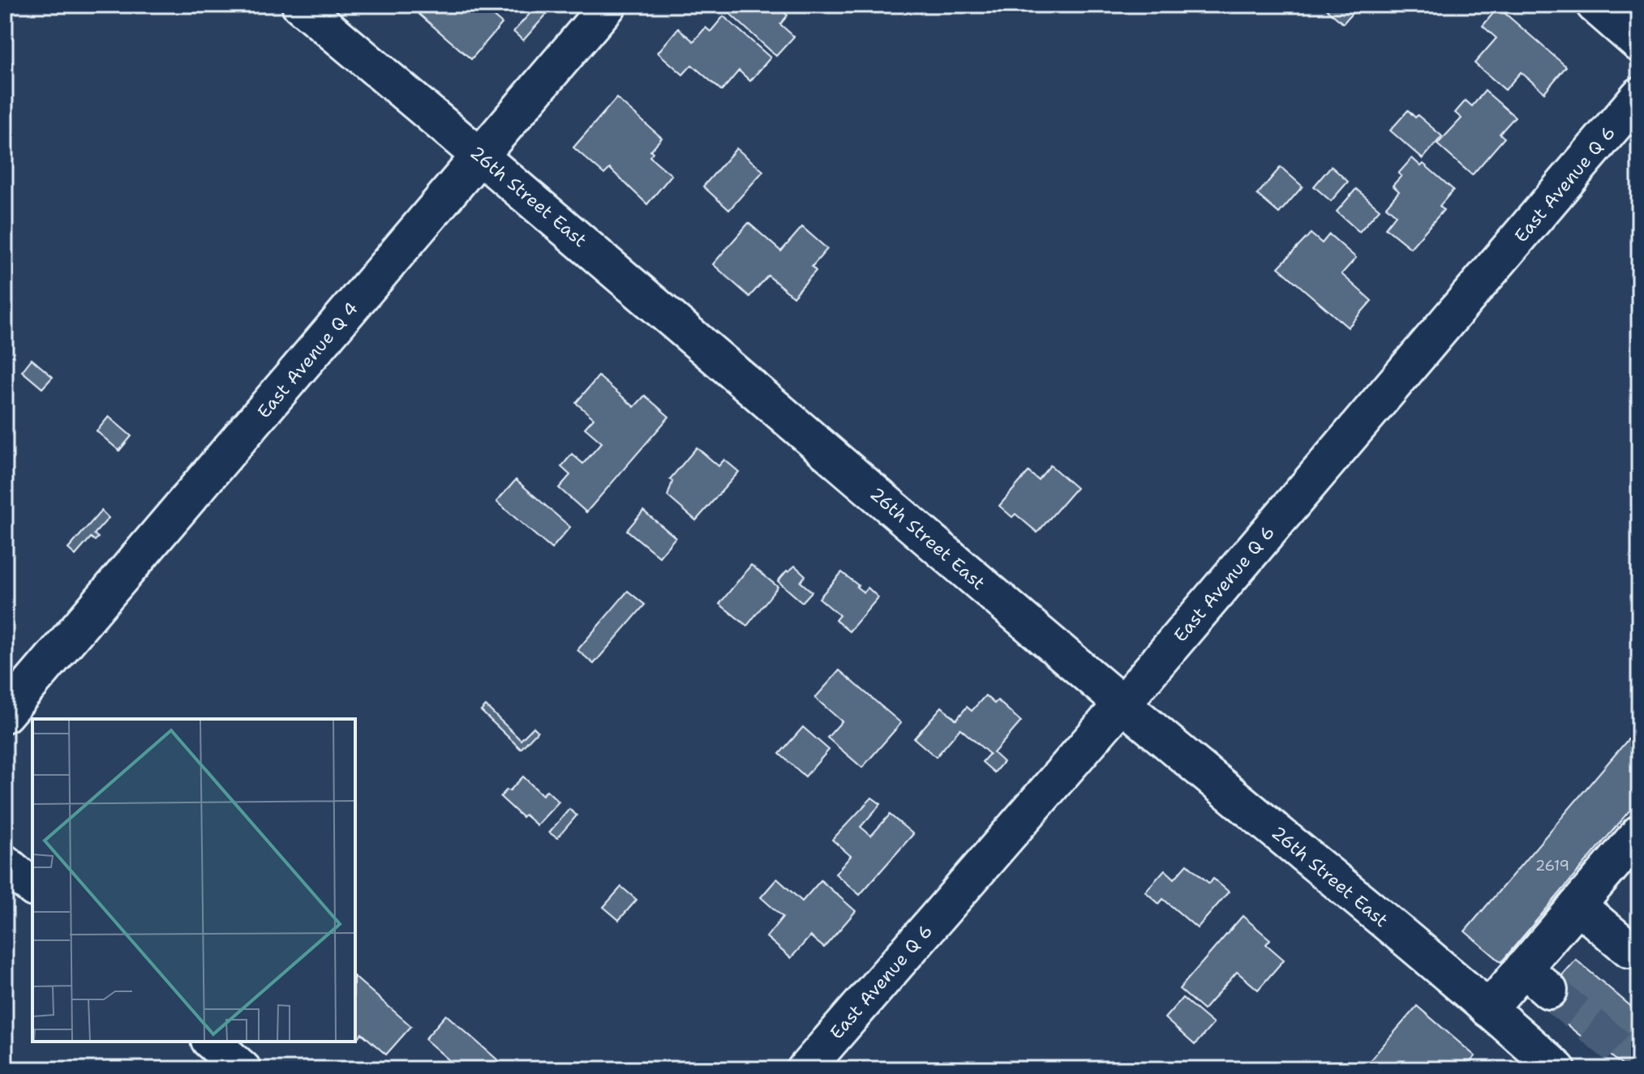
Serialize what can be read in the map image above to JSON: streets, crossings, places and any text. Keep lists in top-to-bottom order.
{
  "streets": {
    "street": ["East Avenue Q 6", "26th Street East", "East Avenue Q 4"]
  },
  "crossings": [
    ["East Avenue Q 6", "26th Street East"],
    ["26th Street East", "East Avenue Q 4"]
  ],
  "house_numbers": ["2619"]
}
